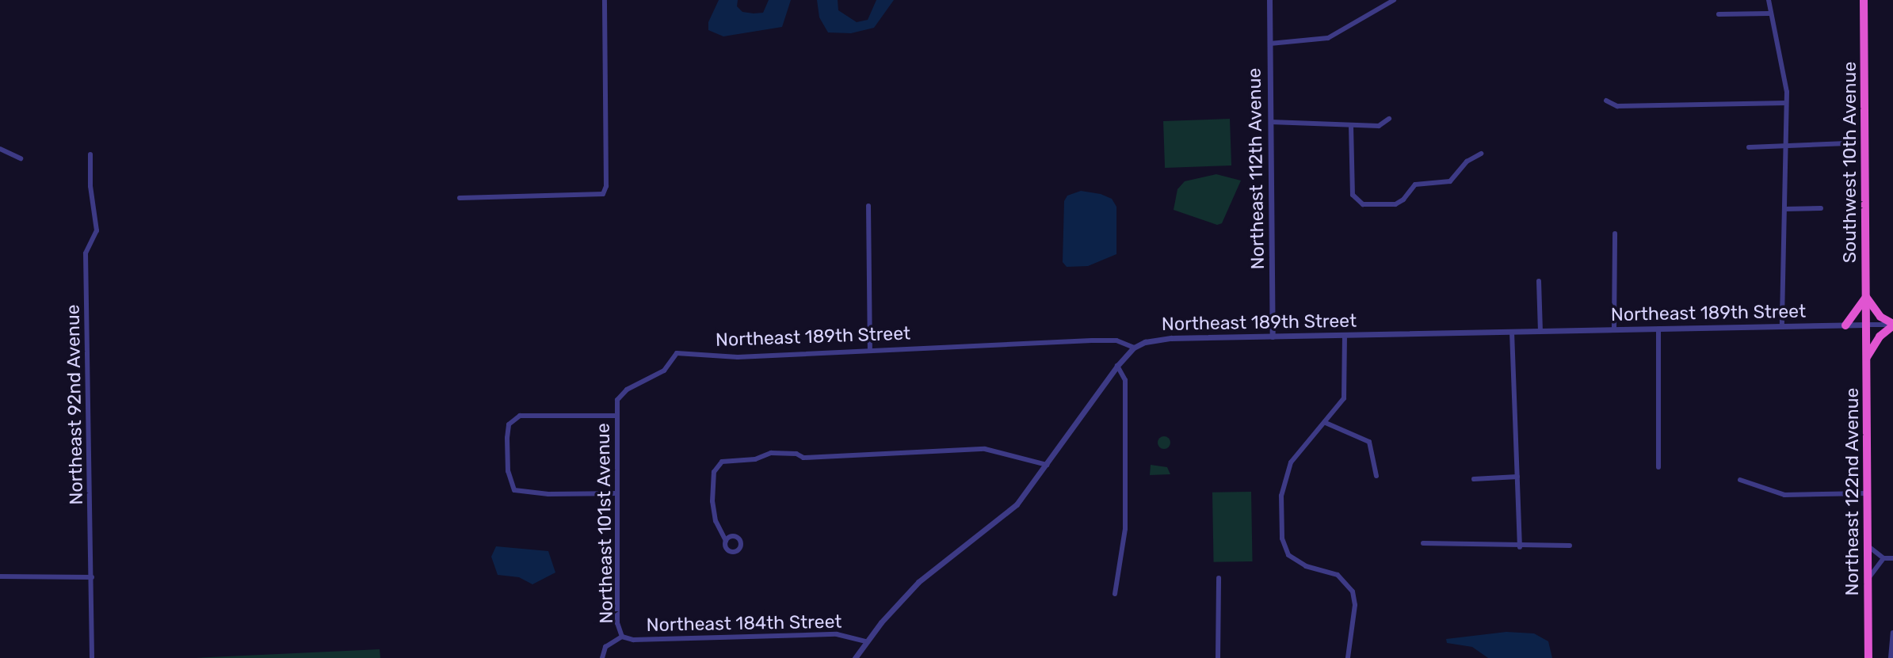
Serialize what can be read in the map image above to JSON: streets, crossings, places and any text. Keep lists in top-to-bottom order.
{
  "streets": {
    "highway": ["Southwest 10th Avenue", "Northeast 122nd Avenue"],
    "street": [
      "Northeast 112th Avenue",
      "Northeast 189th Street",
      "Northeast 92nd Avenue",
      "Northeast 101st Avenue",
      "Northeast 184th Street"
    ]
  },
  "crossings": [
    ["Southwest 10th Avenue", "Northeast 189th Street"],
    ["Southwest 10th Avenue", "Northeast 122nd Avenue"],
    ["Northeast 112th Avenue", "Northeast 189th Street"],
    ["Northeast 189th Street", "Northeast 122nd Avenue"],
    ["Northeast 189th Street", "Northeast 101st Avenue"],
    ["Northeast 101st Avenue", "Northeast 184th Street"]
  ]
}
